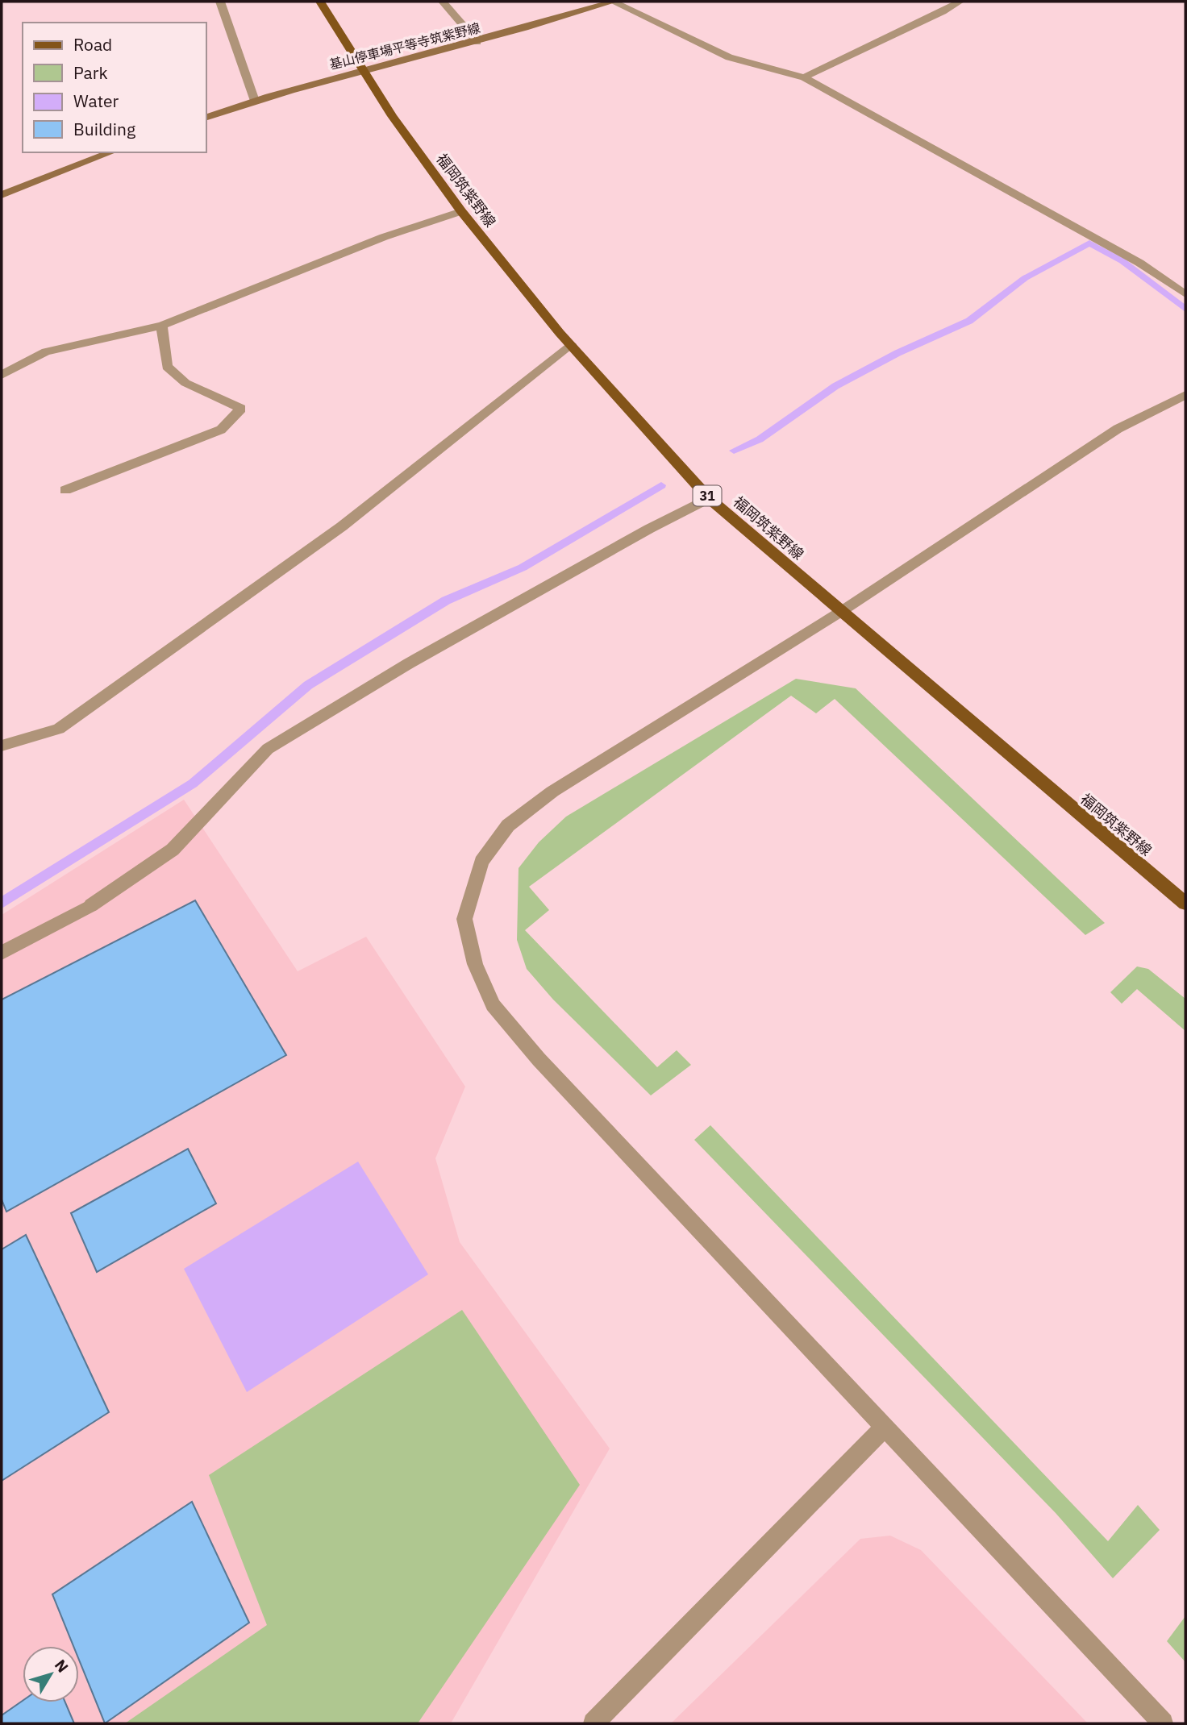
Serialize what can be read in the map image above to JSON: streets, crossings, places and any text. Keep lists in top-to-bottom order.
{
  "streets": {
    "main road": ["基山停車場平等寺筑紫野線", "福岡筑紫野線", "31"]
  },
  "crossings": [
    ["基山停車場平等寺筑紫野線", "福岡筑紫野線"]
  ],
  "legend": [
    "Road",
    "Park",
    "Water",
    "Building"
  ],
  "north": "top right"
}
